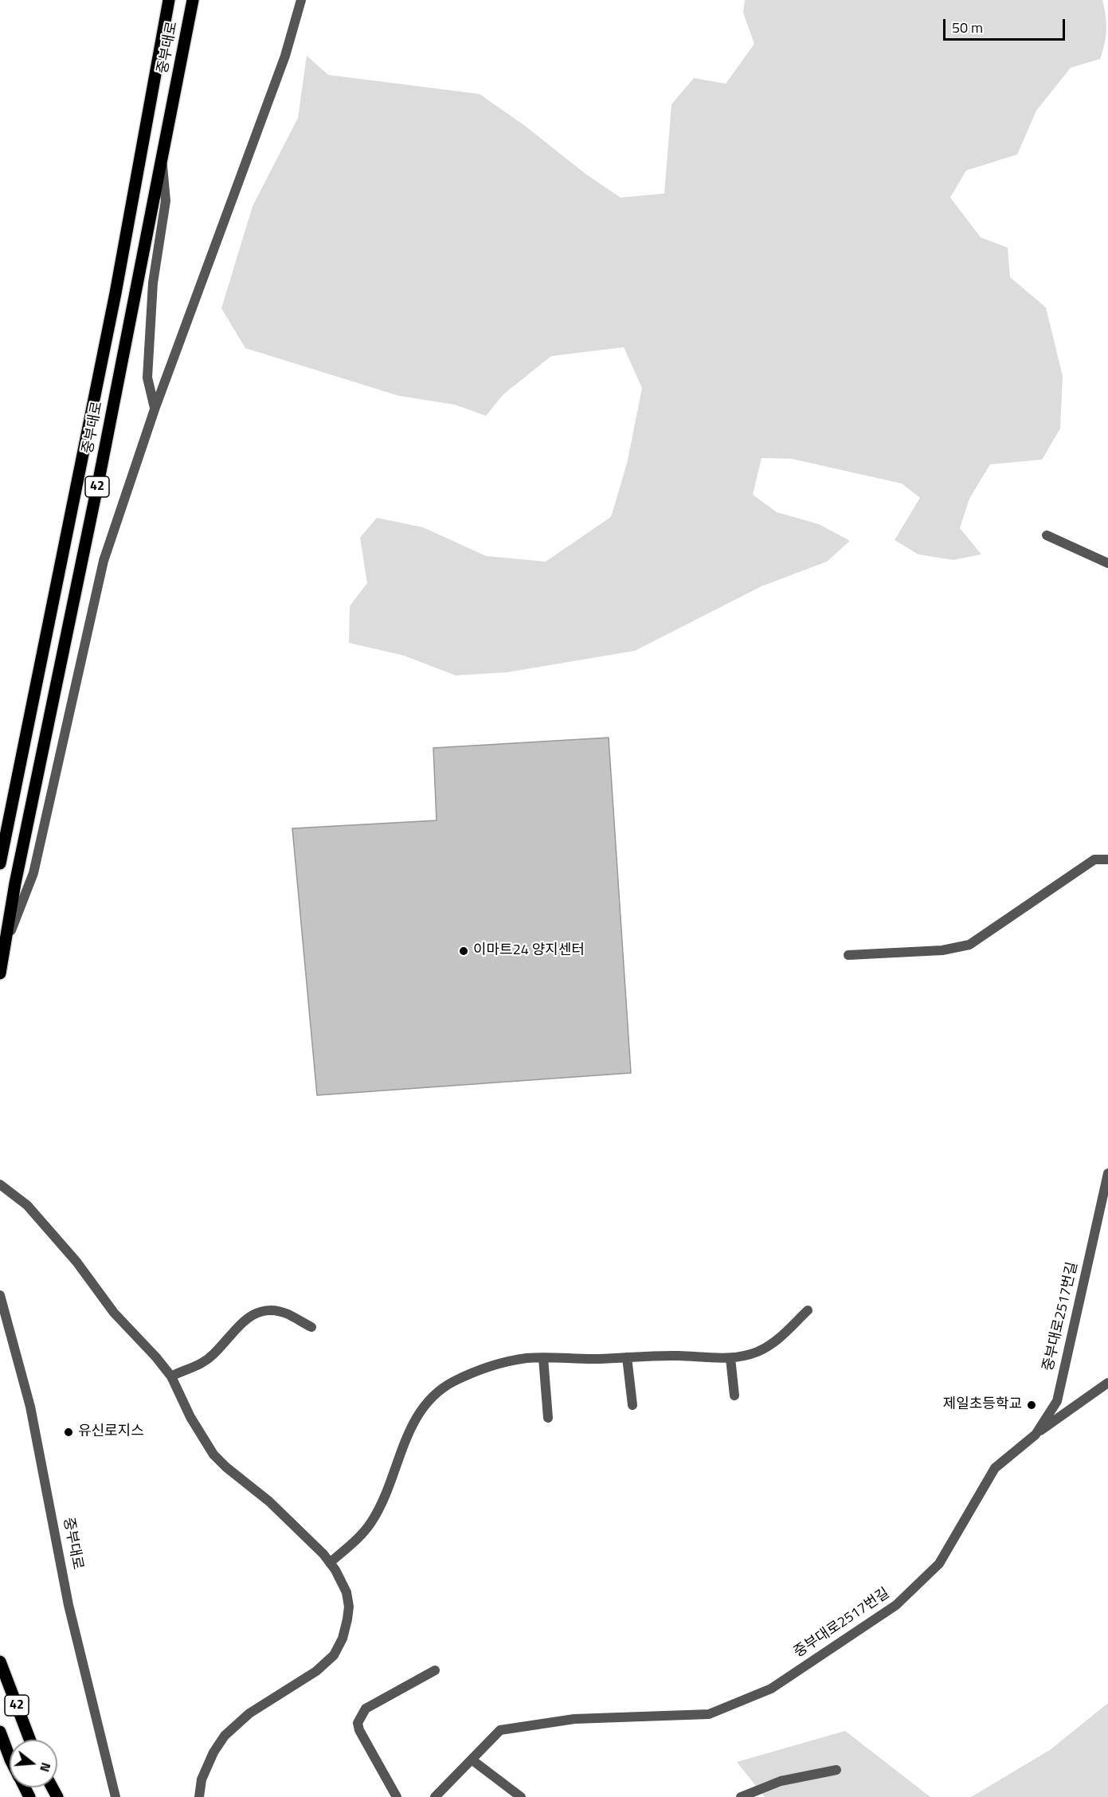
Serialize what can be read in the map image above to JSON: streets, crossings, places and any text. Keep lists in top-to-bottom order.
{
  "streets": {
    "main road": ["중부대로", "42"],
    "street": ["중부대로2517번길"]
  },
  "places": ["이마트24 양지센터", "제일초등학교", "유신로지스"],
  "scale_bar": "50 m",
  "north": "right"
}
